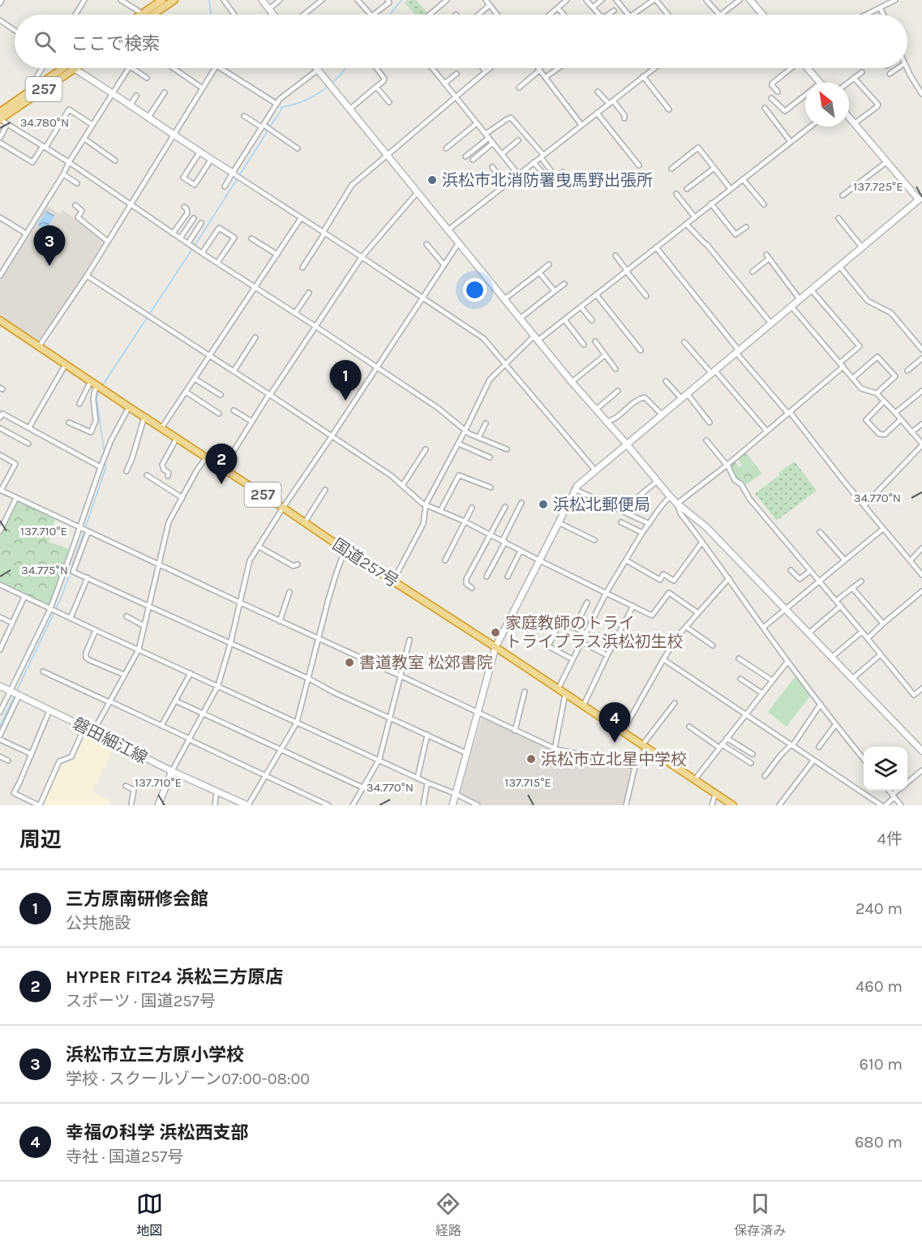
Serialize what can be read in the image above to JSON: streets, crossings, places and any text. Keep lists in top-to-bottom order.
{
  "streets": {
    "highway": ["257", "国道257号"],
    "street": ["磐田細江線"]
  },
  "places": [
    "浜松市北消防署曳馬野出張所",
    "浜松北郵便局",
    "家庭教師のトライ トライプラス浜松初生校",
    "書道教室 松郊書院",
    "浜松市立北星中学校"
  ],
  "north": "top left",
  "page": {
    "search": "ここで検索",
    "pins": [
      "3",
      "1",
      "2",
      "4"
    ],
    "heading": ["周辺", "4件"],
    "list": [
      {
        "mark": "1",
        "name": "三方原南研修会館",
        "note": "公共施設",
        "value": "240 m"
      },
      {
        "mark": "2",
        "name": "HYPER FIT24 浜松三方原店",
        "note": "スポーツ · 国道257号",
        "value": "460 m"
      },
      {
        "mark": "3",
        "name": "浜松市立三方原小学校",
        "note": "学校 · スクールゾーン07:00-08:00",
        "value": "610 m"
      },
      {
        "mark": "4",
        "name": "幸福の科学 浜松西支部",
        "note": "寺社 · 国道257号",
        "value": "680 m"
      }
    ],
    "nav": ["地図", "経路", "保存済み"]
  },
  "coordinates": [
    "34.780°N",
    "137.725°E",
    "34.770°N",
    "137.710°E",
    "34.775°N",
    "137.715°E"
  ]
}
